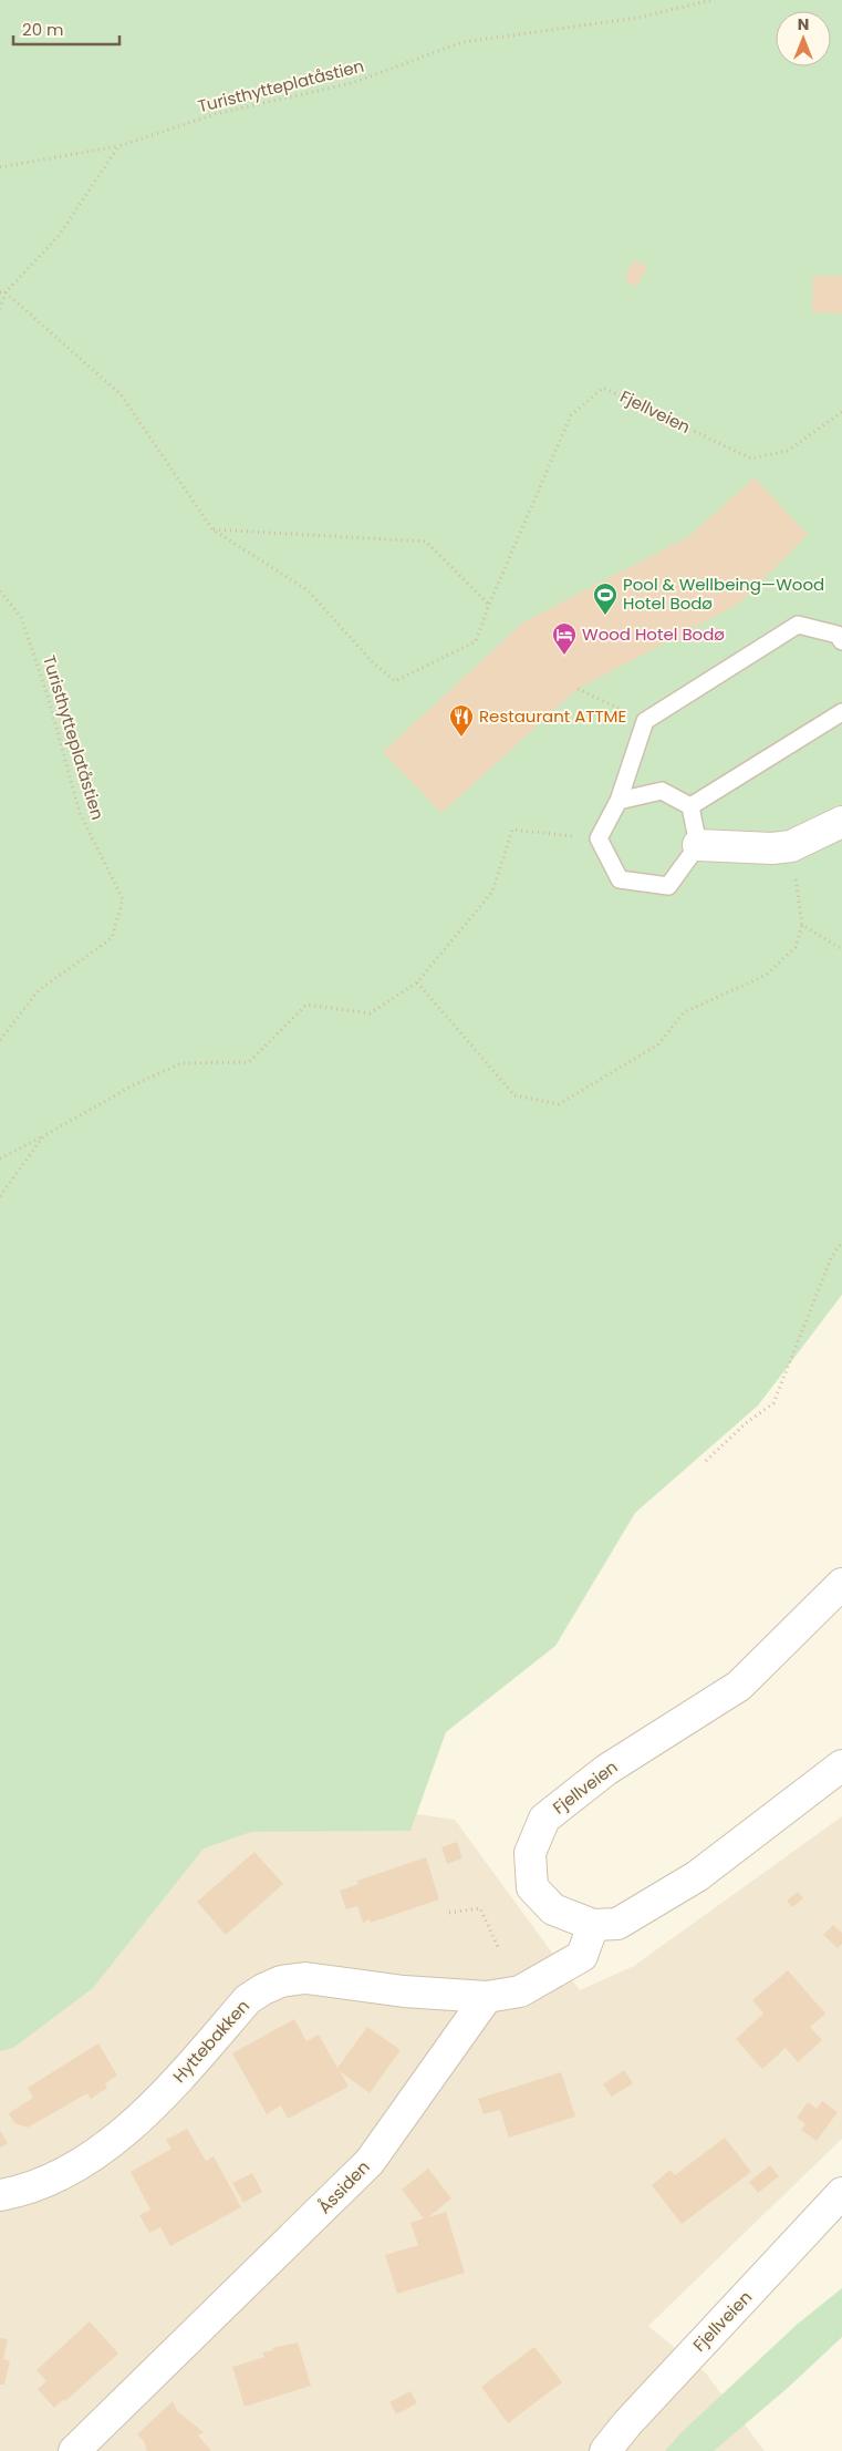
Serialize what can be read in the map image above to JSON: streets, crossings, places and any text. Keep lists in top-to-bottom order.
{
  "streets": {
    "street": ["Fjellveien", "Hyttebakken", "Åssiden"],
    "path": ["Turisthytteplatåstien"]
  },
  "crossings": [
    ["Hyttebakken", "Åssiden"]
  ],
  "places": {
    "sports": ["Pool & Wellbeing—Wood Hotel Bodø"],
    "hotel": ["Wood Hotel Bodø"],
    "restaurant": ["Restaurant ATTME"]
  },
  "scale_bar": "20 m",
  "north": "top"
}
